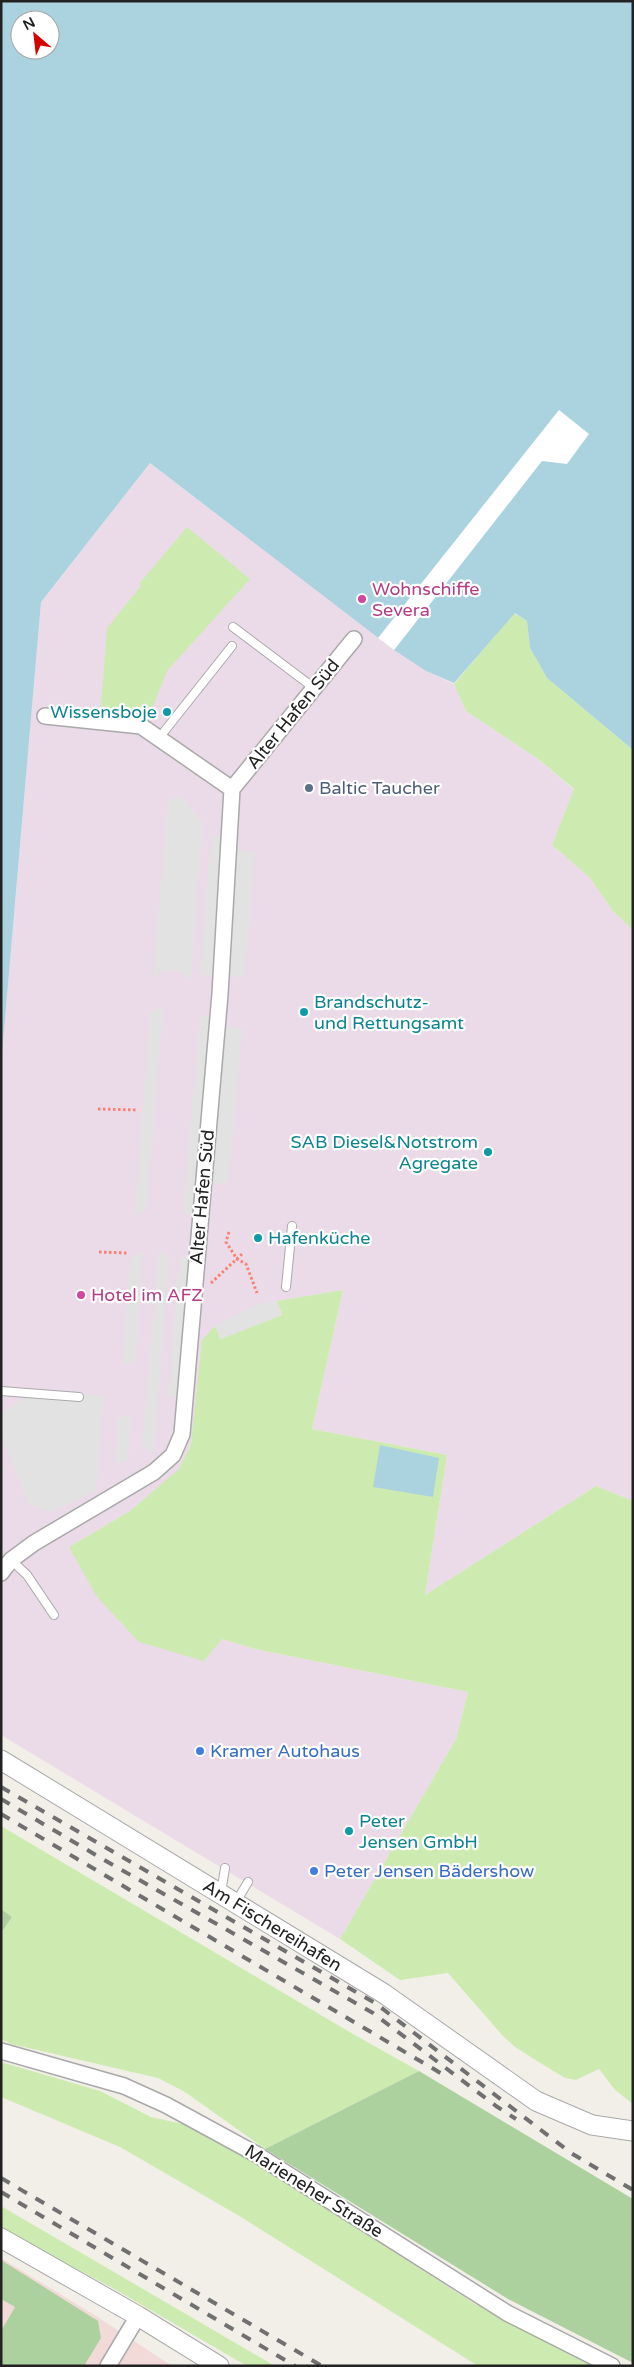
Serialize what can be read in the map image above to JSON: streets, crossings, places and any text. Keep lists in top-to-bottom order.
{
  "streets": {
    "street": ["Alter Hafen Süd", "Am Fischereihafen", "Marieneher Straße"]
  },
  "places": [
    "Wohnschiffe Severa",
    "Wissensboje",
    "Baltic Taucher",
    "Brandschutz- und Rettungsamt",
    "SAB Diesel&Notstrom Agregate",
    "Hafenküche",
    "Hotel im AFZ",
    "Kramer Autohaus",
    "Peter Jensen GmbH",
    "Peter Jensen Bädershow"
  ],
  "north": "top left"
}
